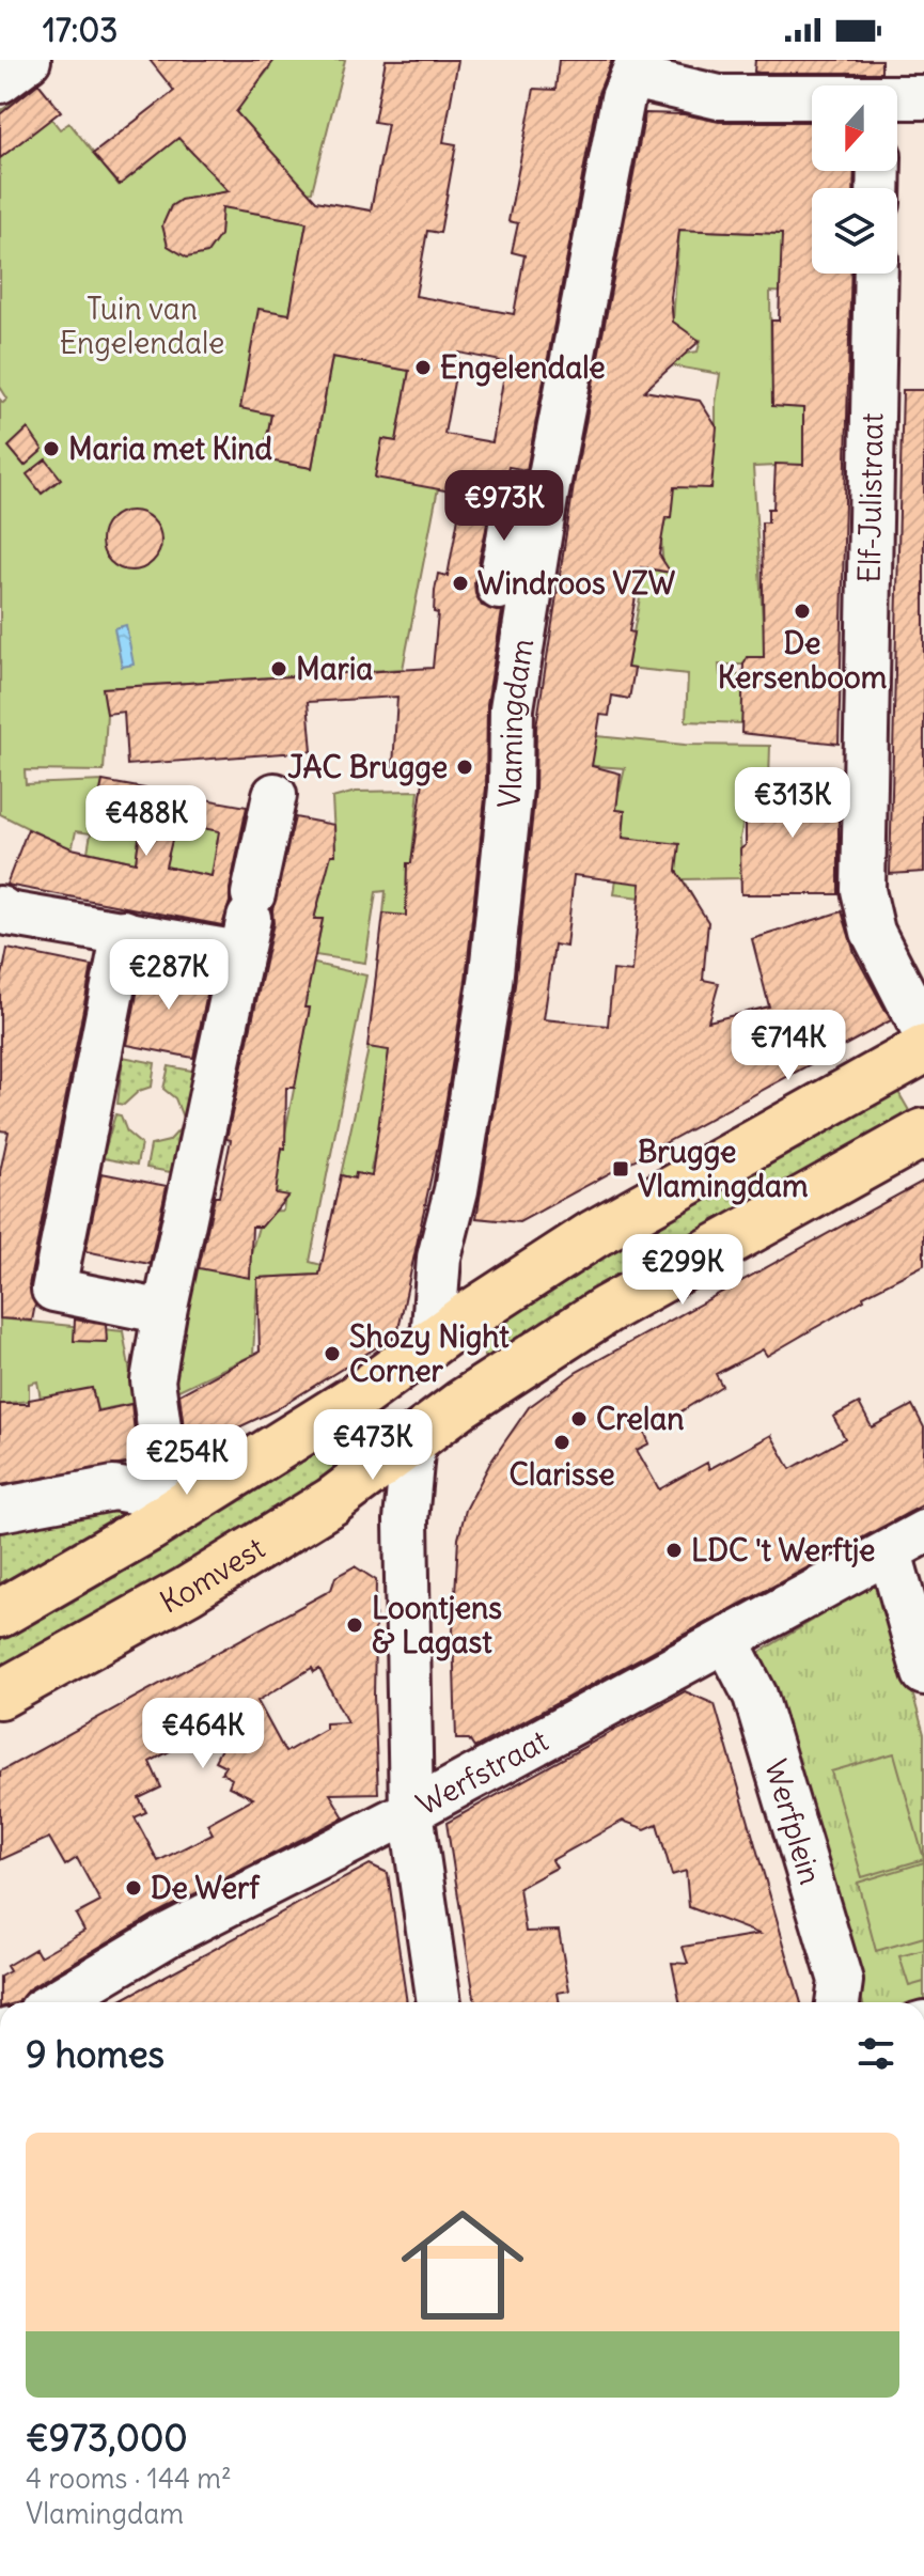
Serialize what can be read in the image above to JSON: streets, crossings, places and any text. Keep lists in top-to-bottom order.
{
  "streets": {
    "main road": ["Komvest"],
    "street": [
      "Elf-Julistraat",
      "Vlamingdam",
      "Werfstraat",
      "Werfplein"
    ]
  },
  "crossings": [
    ["Werfstraat", "Werfplein"]
  ],
  "parks": ["Tuin van Engelendale"],
  "places": {
    "other": [
      "Engelendale",
      "Maria met Kind",
      "Windroos VZW",
      "De Kersenboom",
      "Maria",
      "JAC Brugge",
      "Shozy Night Corner",
      "Crelan",
      "Clarisse",
      "LDC 't Werftje",
      "Loontjens & Lagast",
      "De Werf"
    ],
    "transit": ["Brugge Vlamingdam"]
  },
  "north": "bottom",
  "page": {
    "status": "17:03",
    "price": [
      "€973K",
      "€313K",
      "€488K",
      "€287K",
      "€714K",
      "€299K",
      "€473K",
      "€254K",
      "€464K"
    ],
    "heading": "9 homes",
    "list": [
      {
        "name": "€973,000",
        "note": "4 rooms · 144 m² · Vlamingdam"
      }
    ]
  }
}
